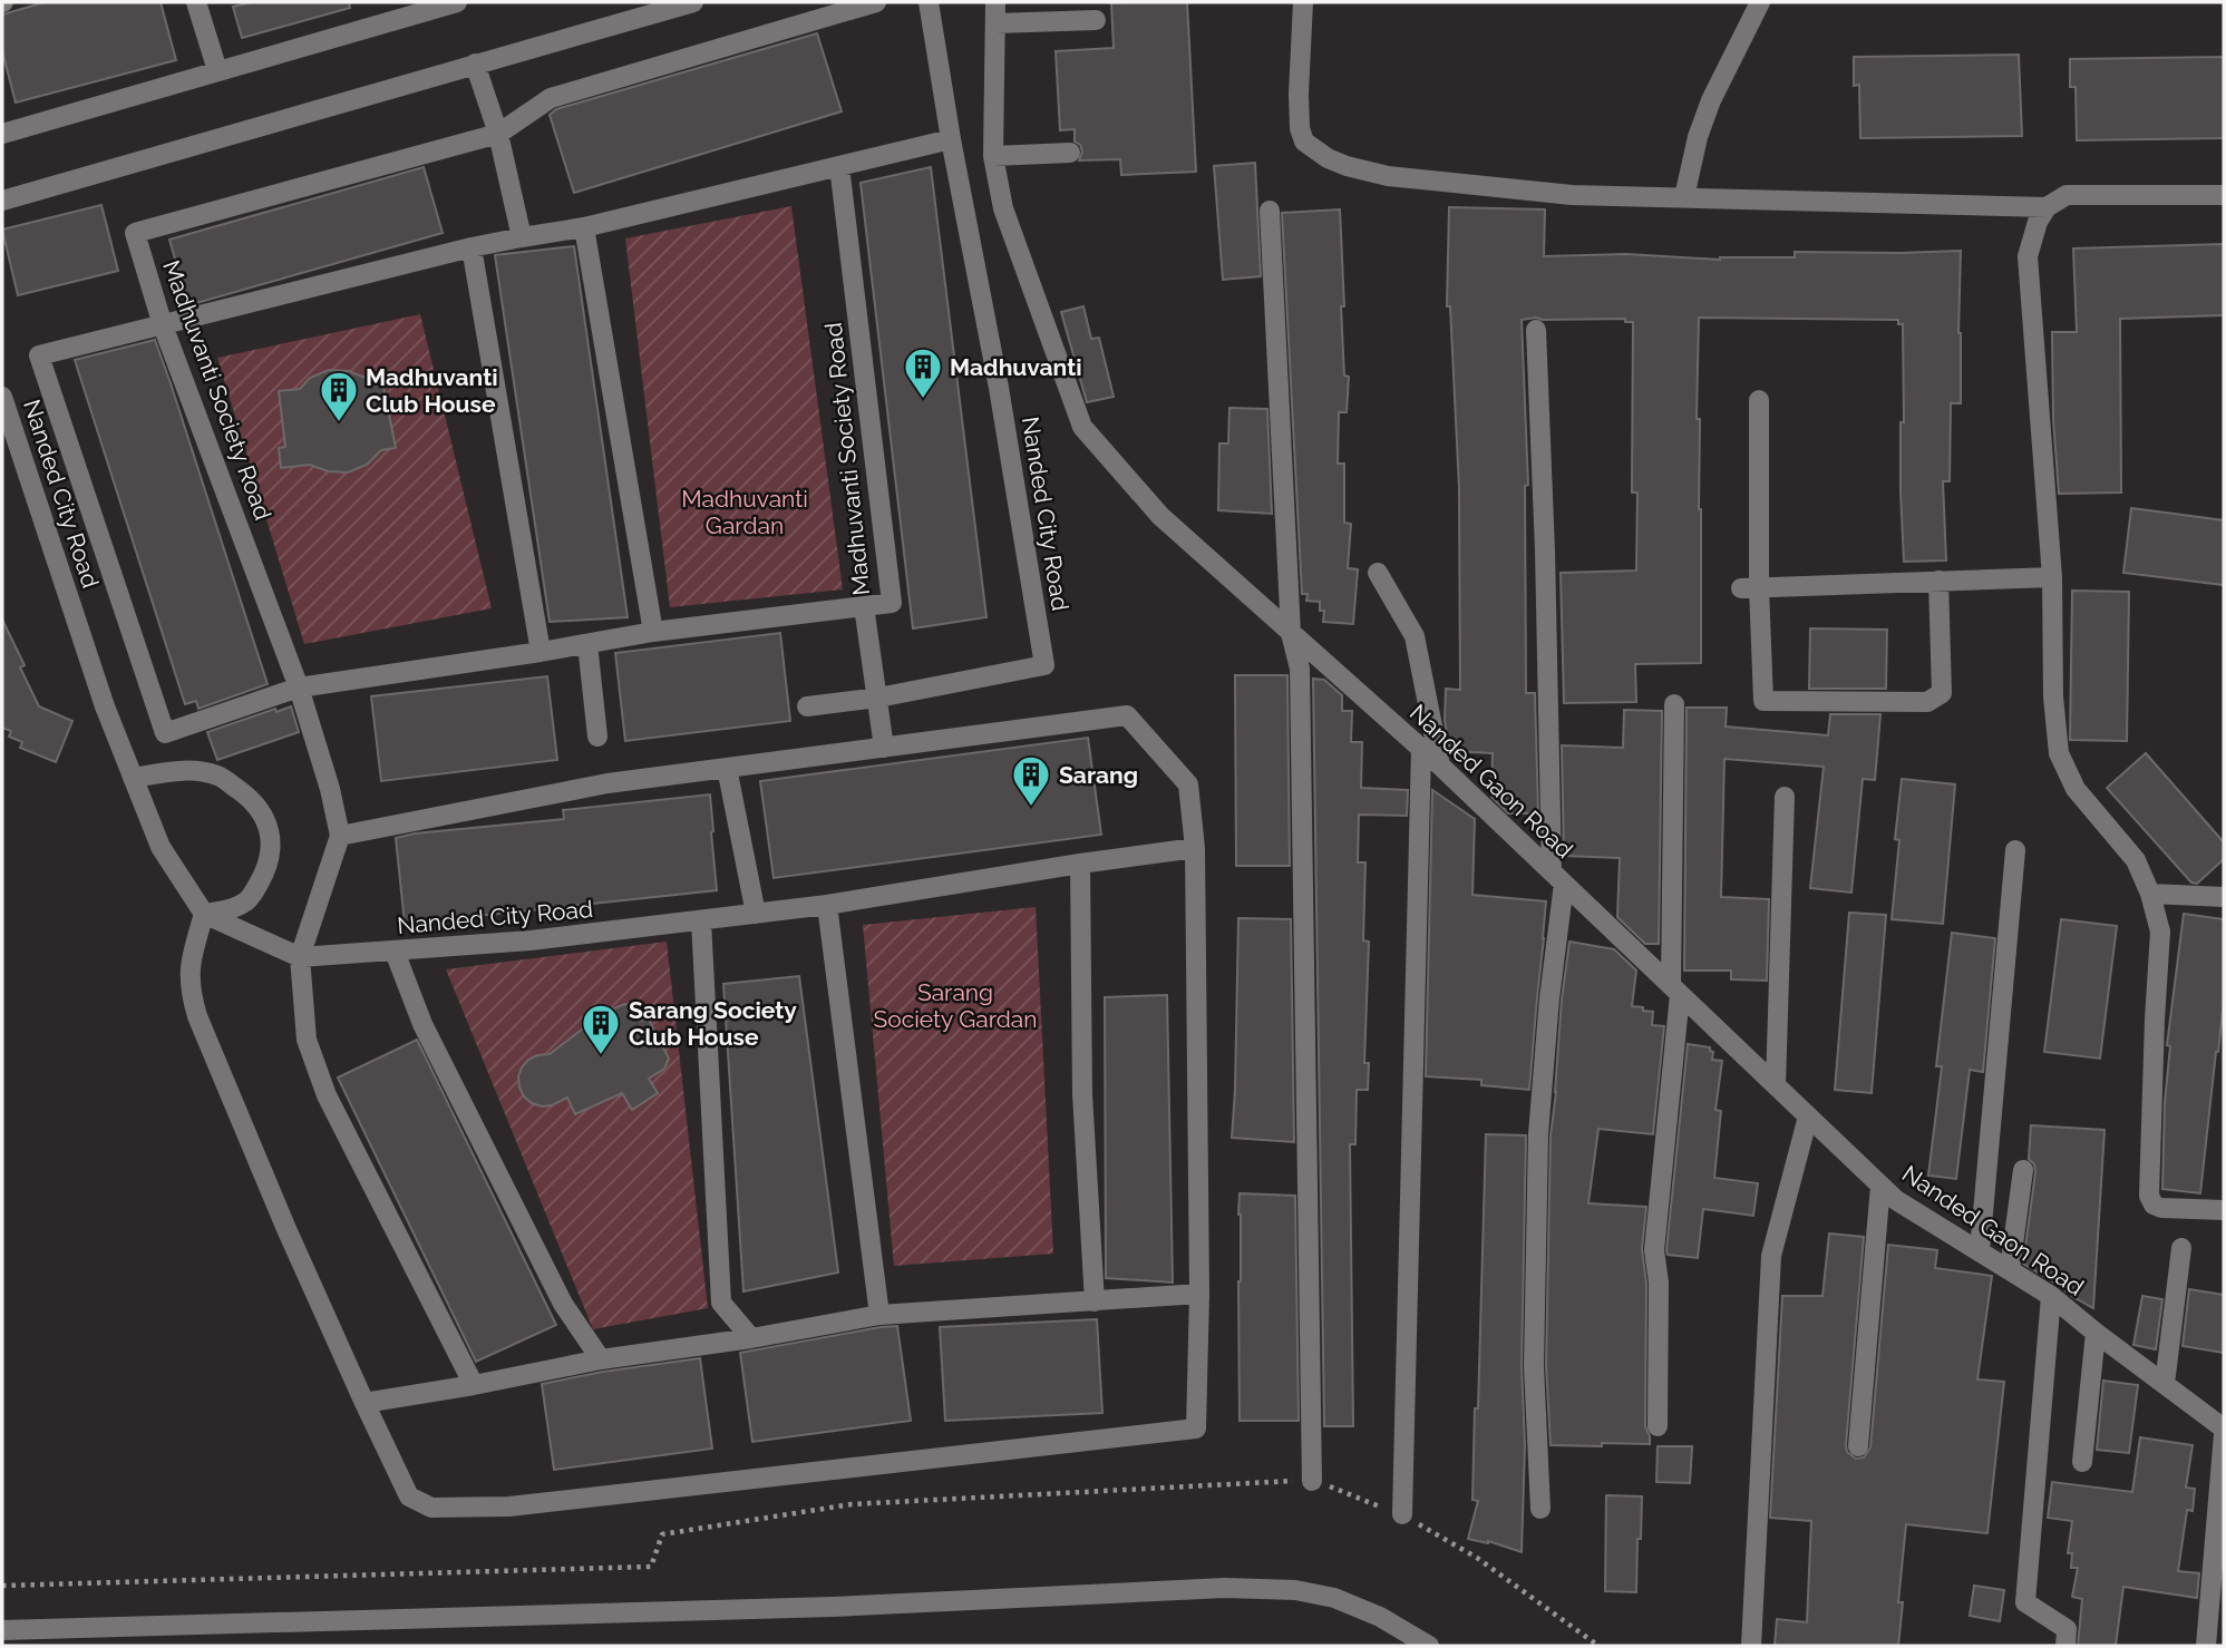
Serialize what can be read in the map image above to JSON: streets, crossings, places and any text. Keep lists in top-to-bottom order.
{
  "streets": {
    "street": ["Madhuvanti Society Road", "Nanded City Road", "Nanded Gaon Road"]
  },
  "parks": ["Madhuvanti Gardan", "Sarang Society Gardan"],
  "places": {
    "building": [
      "Madhuvanti",
      "Madhuvanti Club House",
      "Sarang",
      "Sarang Society Club House"
    ]
  }
}
